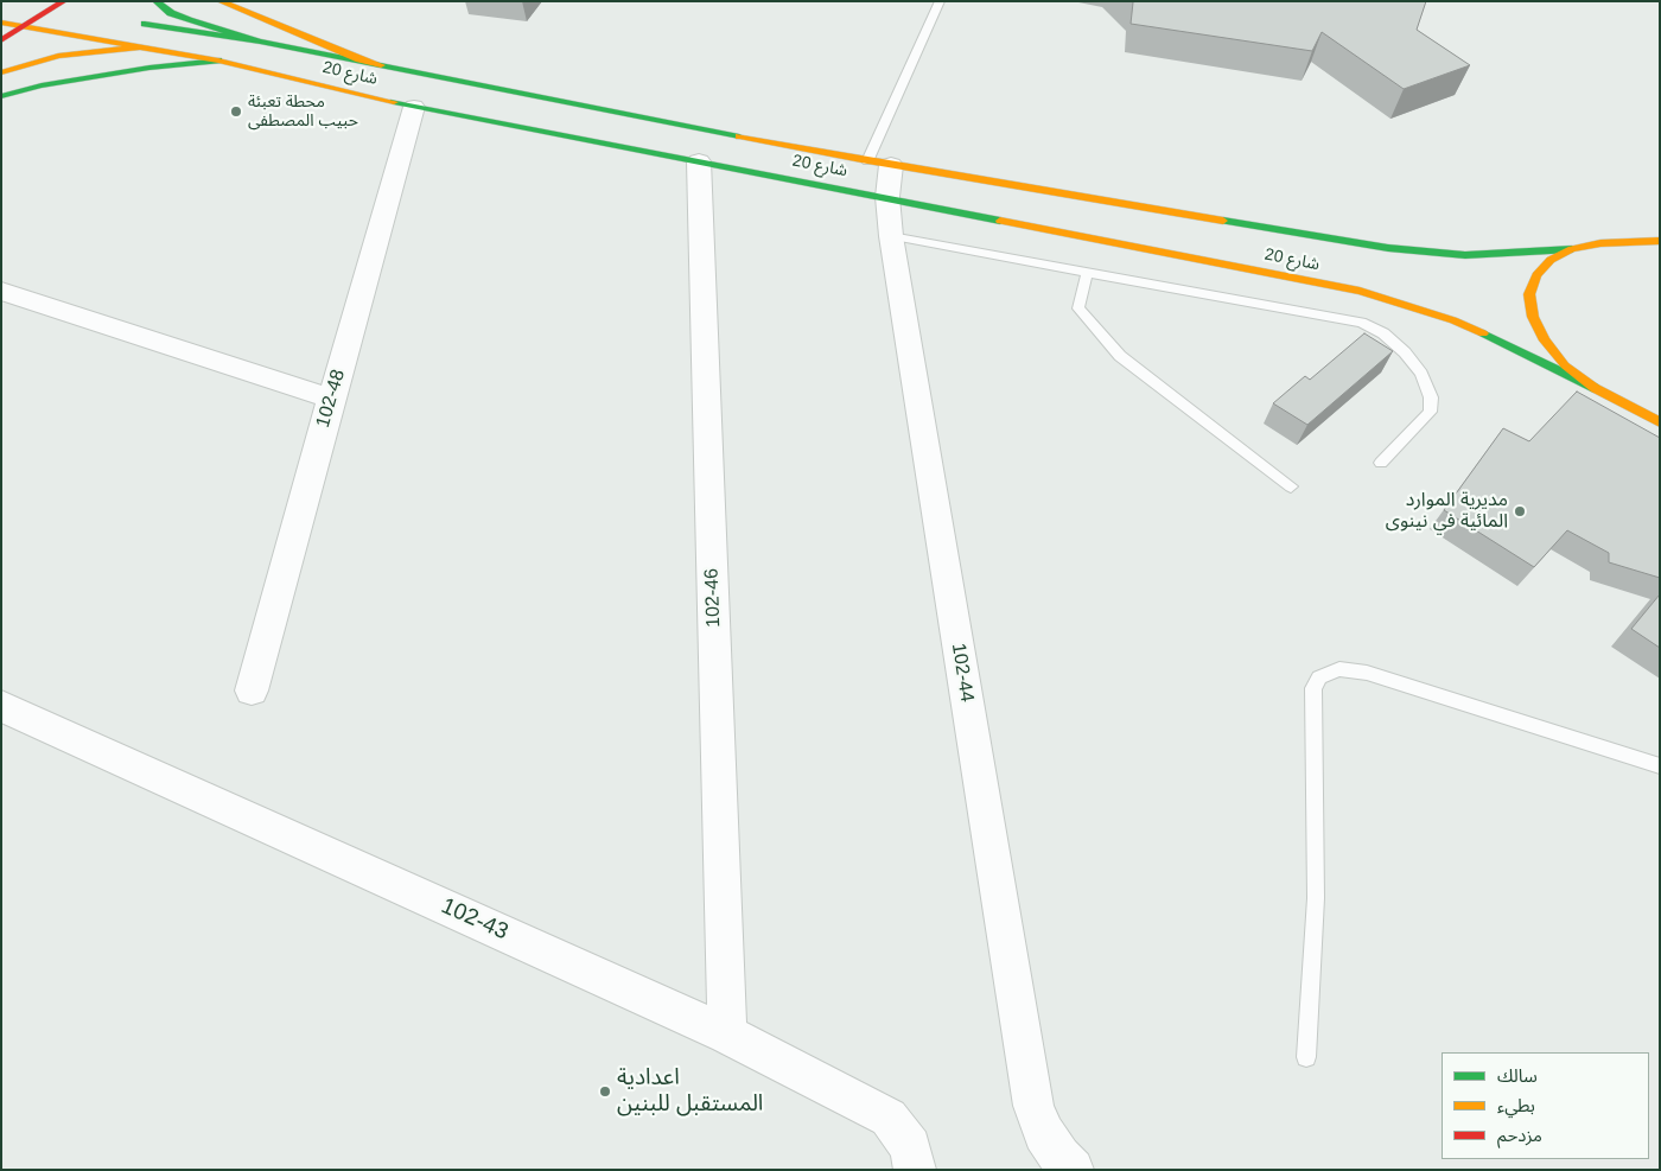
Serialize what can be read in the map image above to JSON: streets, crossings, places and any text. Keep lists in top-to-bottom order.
{
  "streets": {
    "main road": ["شارع 20"],
    "street": [
      "102-48",
      "102-46",
      "102-44",
      "102-43"
    ]
  },
  "crossings": [
    ["شارع 20", "102-48"],
    ["شارع 20", "102-46"],
    ["شارع 20", "102-44"],
    ["102-46", "102-43"]
  ],
  "places": ["محطة تعبئة حبيب المصطفى", "مديرية الموارد المائية في نينوى", "اعدادية المستقبل للبنين"],
  "legend": ["سالك", "بطيء", "مزدحم"]
}
